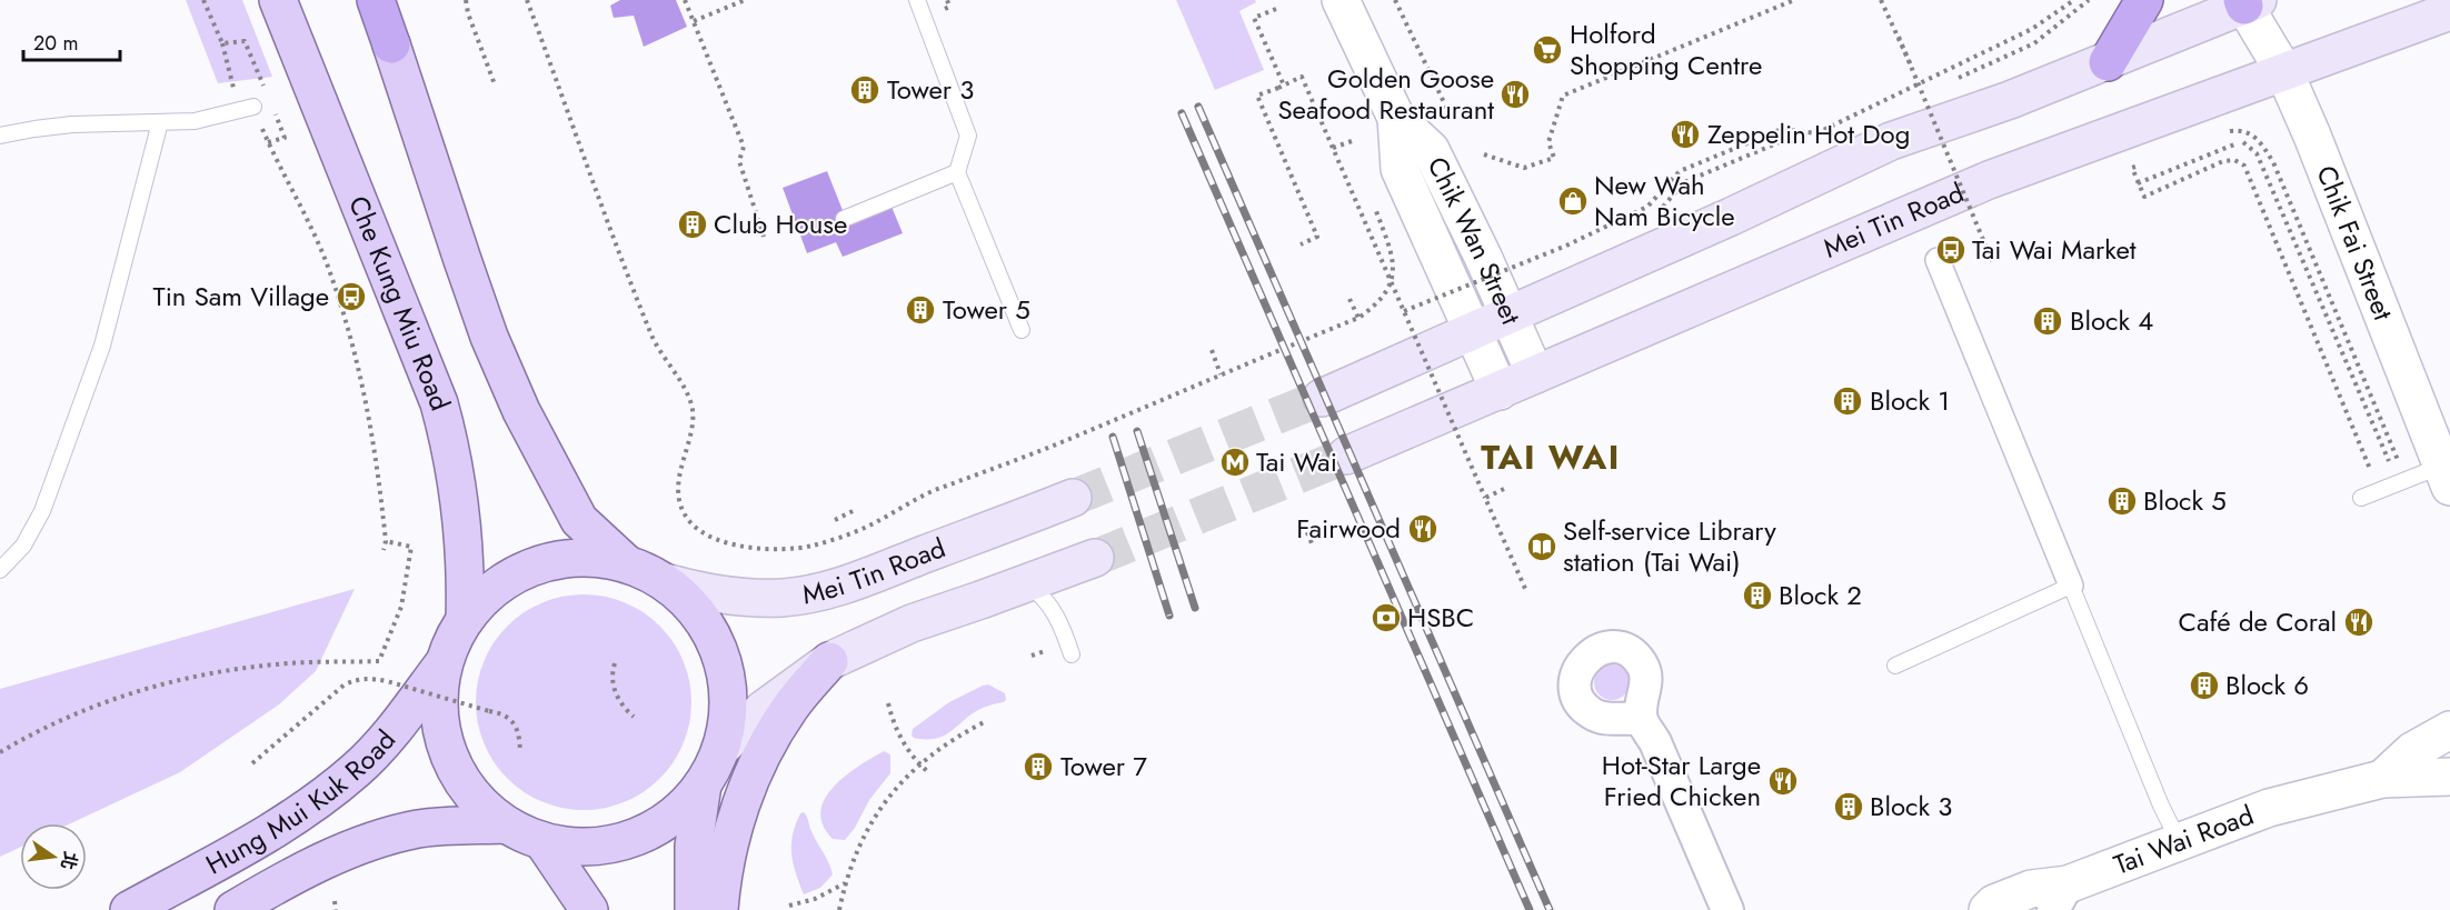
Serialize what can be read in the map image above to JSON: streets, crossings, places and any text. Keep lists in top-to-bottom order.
{
  "streets": {
    "main road": ["Mei Tin Road", "Che Kung Miu Road", "Hung Mui Kuk Road"],
    "street": ["Chik Wan Street", "Chik Fai Street", "Tai Wai Road"]
  },
  "crossings": [
    ["Mei Tin Road", "Chik Wan Street"],
    ["Mei Tin Road", "Chik Fai Street"],
    ["Mei Tin Road", "Che Kung Miu Road"],
    ["Che Kung Miu Road", "Hung Mui Kuk Road"]
  ],
  "districts": ["TAI WAI"],
  "places": {
    "supermarket": ["Holford Shopping Centre"],
    "building": [
      "Tower 3",
      "Club House",
      "Tower 5",
      "Block 4",
      "Block 1",
      "Block 5",
      "Block 2",
      "Block 6",
      "Tower 7",
      "Block 3"
    ],
    "restaurant": [
      "Golden Goose Seafood Restaurant",
      "Zeppelin Hot Dog",
      "Fairwood",
      "Café de Coral",
      "Hot-Star Large Fried Chicken"
    ],
    "shop": ["New Wah Nam Bicycle"],
    "bus stop": ["Tai Wai Market", "Tin Sam Village"],
    "metro station": ["Tai Wai"],
    "library": ["Self-service Library station (Tai Wai)"],
    "bank": ["HSBC"]
  },
  "scale_bar": "20 m",
  "north": "right"
}
